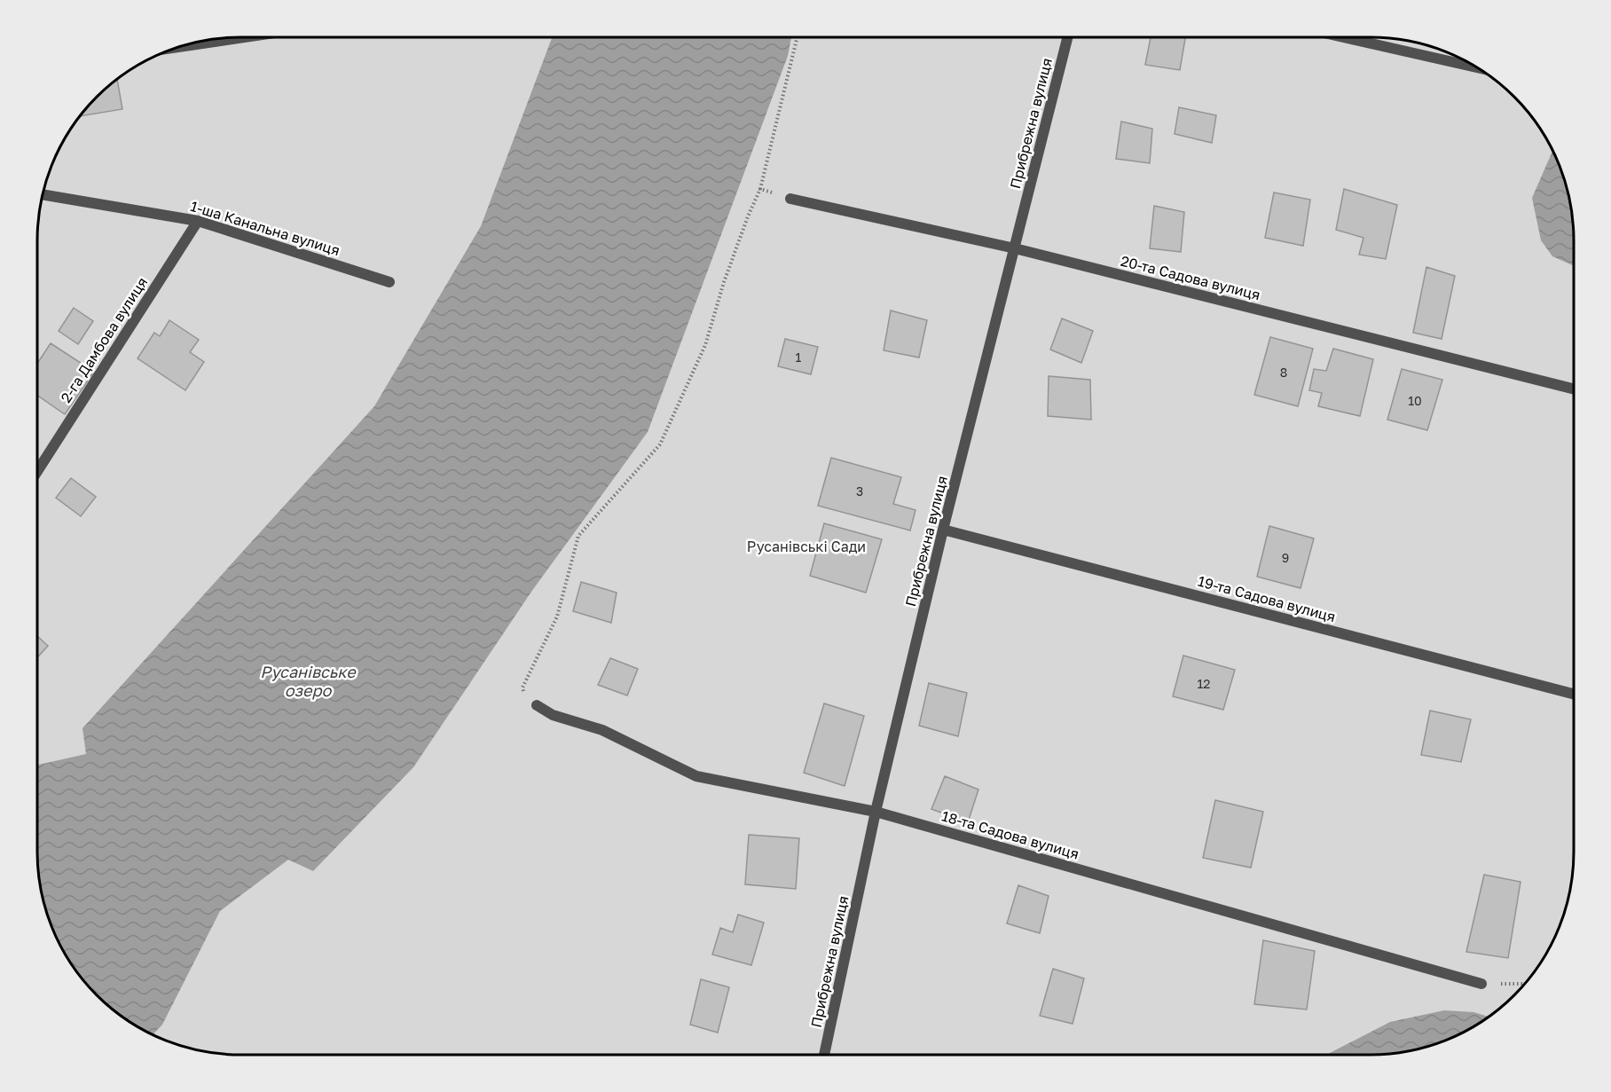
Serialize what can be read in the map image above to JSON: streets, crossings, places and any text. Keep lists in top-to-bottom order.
{
  "streets": {
    "street": [
      "Прибрежна вулиця",
      "1-ша Канальна вулиця",
      "20-та Садова вулиця",
      "2-га Дамбова вулиця",
      "19-та Садова вулиця",
      "18-та Садова вулиця"
    ]
  },
  "crossings": [
    ["Прибрежна вулиця", "20-та Садова вулиця"],
    ["Прибрежна вулиця", "19-та Садова вулиця"],
    ["Прибрежна вулиця", "18-та Садова вулиця"],
    ["1-ша Канальна вулиця", "2-га Дамбова вулиця"]
  ],
  "water": ["Русанівське озеро"],
  "parks": ["Русанівські Сади"],
  "house_numbers": [
    "1",
    "8",
    "10",
    "3",
    "9",
    "12"
  ]
}
